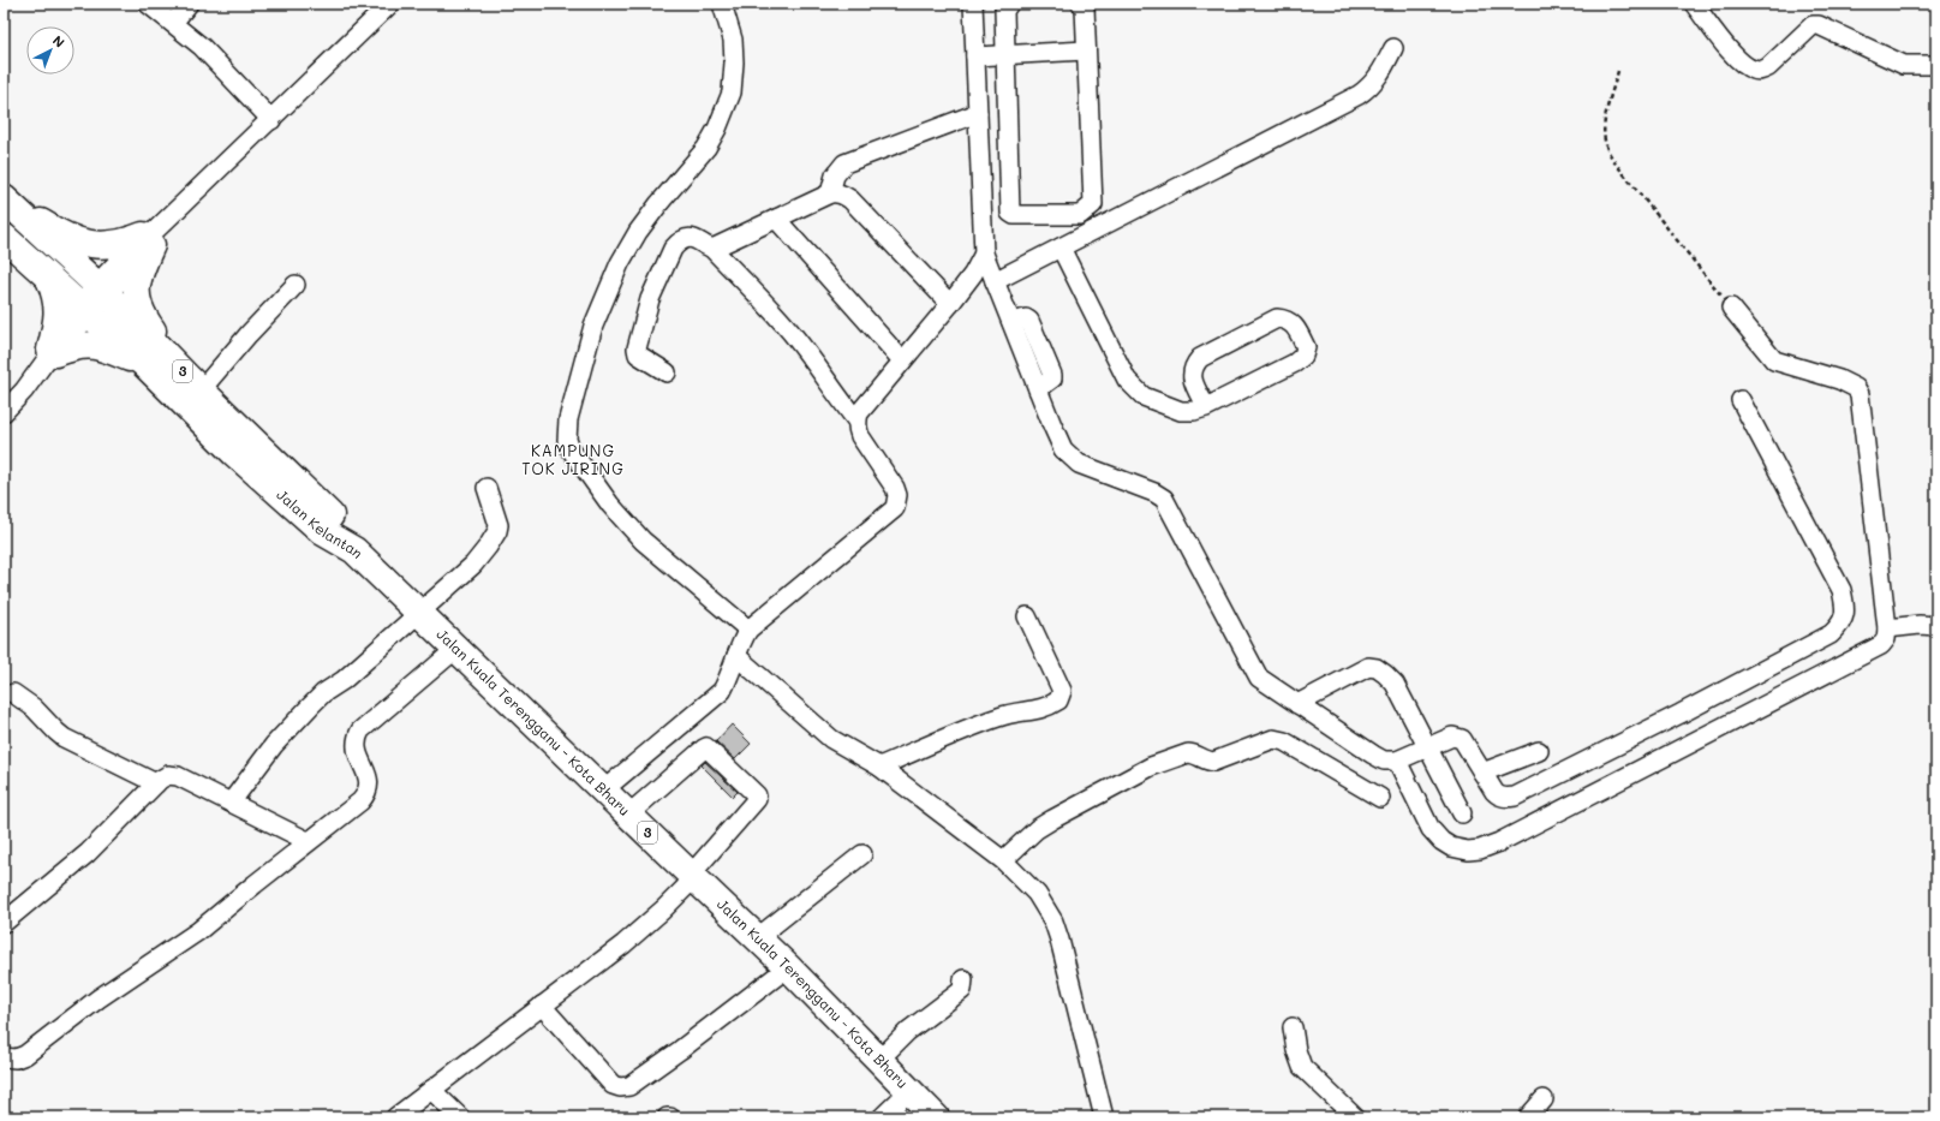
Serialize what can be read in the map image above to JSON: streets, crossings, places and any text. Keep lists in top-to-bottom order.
{
  "streets": {
    "highway": ["3", "Jalan Kelantan", "Jalan Kuala Terengganu - Kota Bharu"]
  },
  "crossings": [
    ["Jalan Kelantan", "Jalan Kuala Terengganu - Kota Bharu"]
  ],
  "districts": ["KAMPUNG TOK JIRING"],
  "north": "top right"
}
